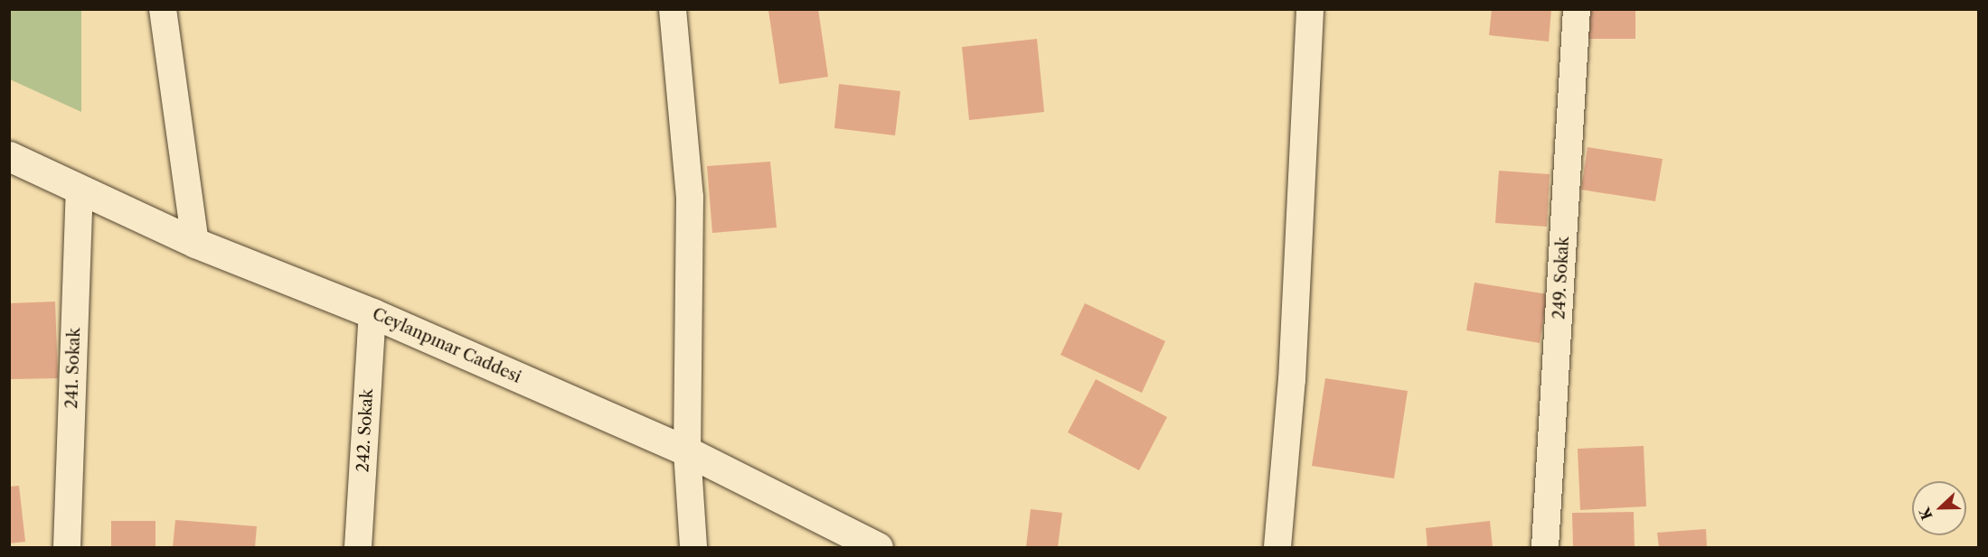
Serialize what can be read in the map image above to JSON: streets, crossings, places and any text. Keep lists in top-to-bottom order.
{
  "streets": {
    "main road": ["Ceylanpınar Caddesi"],
    "street": ["249. Sokak", "241. Sokak", "242. Sokak"]
  },
  "crossings": [
    ["Ceylanpınar Caddesi", "241. Sokak"],
    ["Ceylanpınar Caddesi", "242. Sokak"]
  ],
  "north": "left"
}
